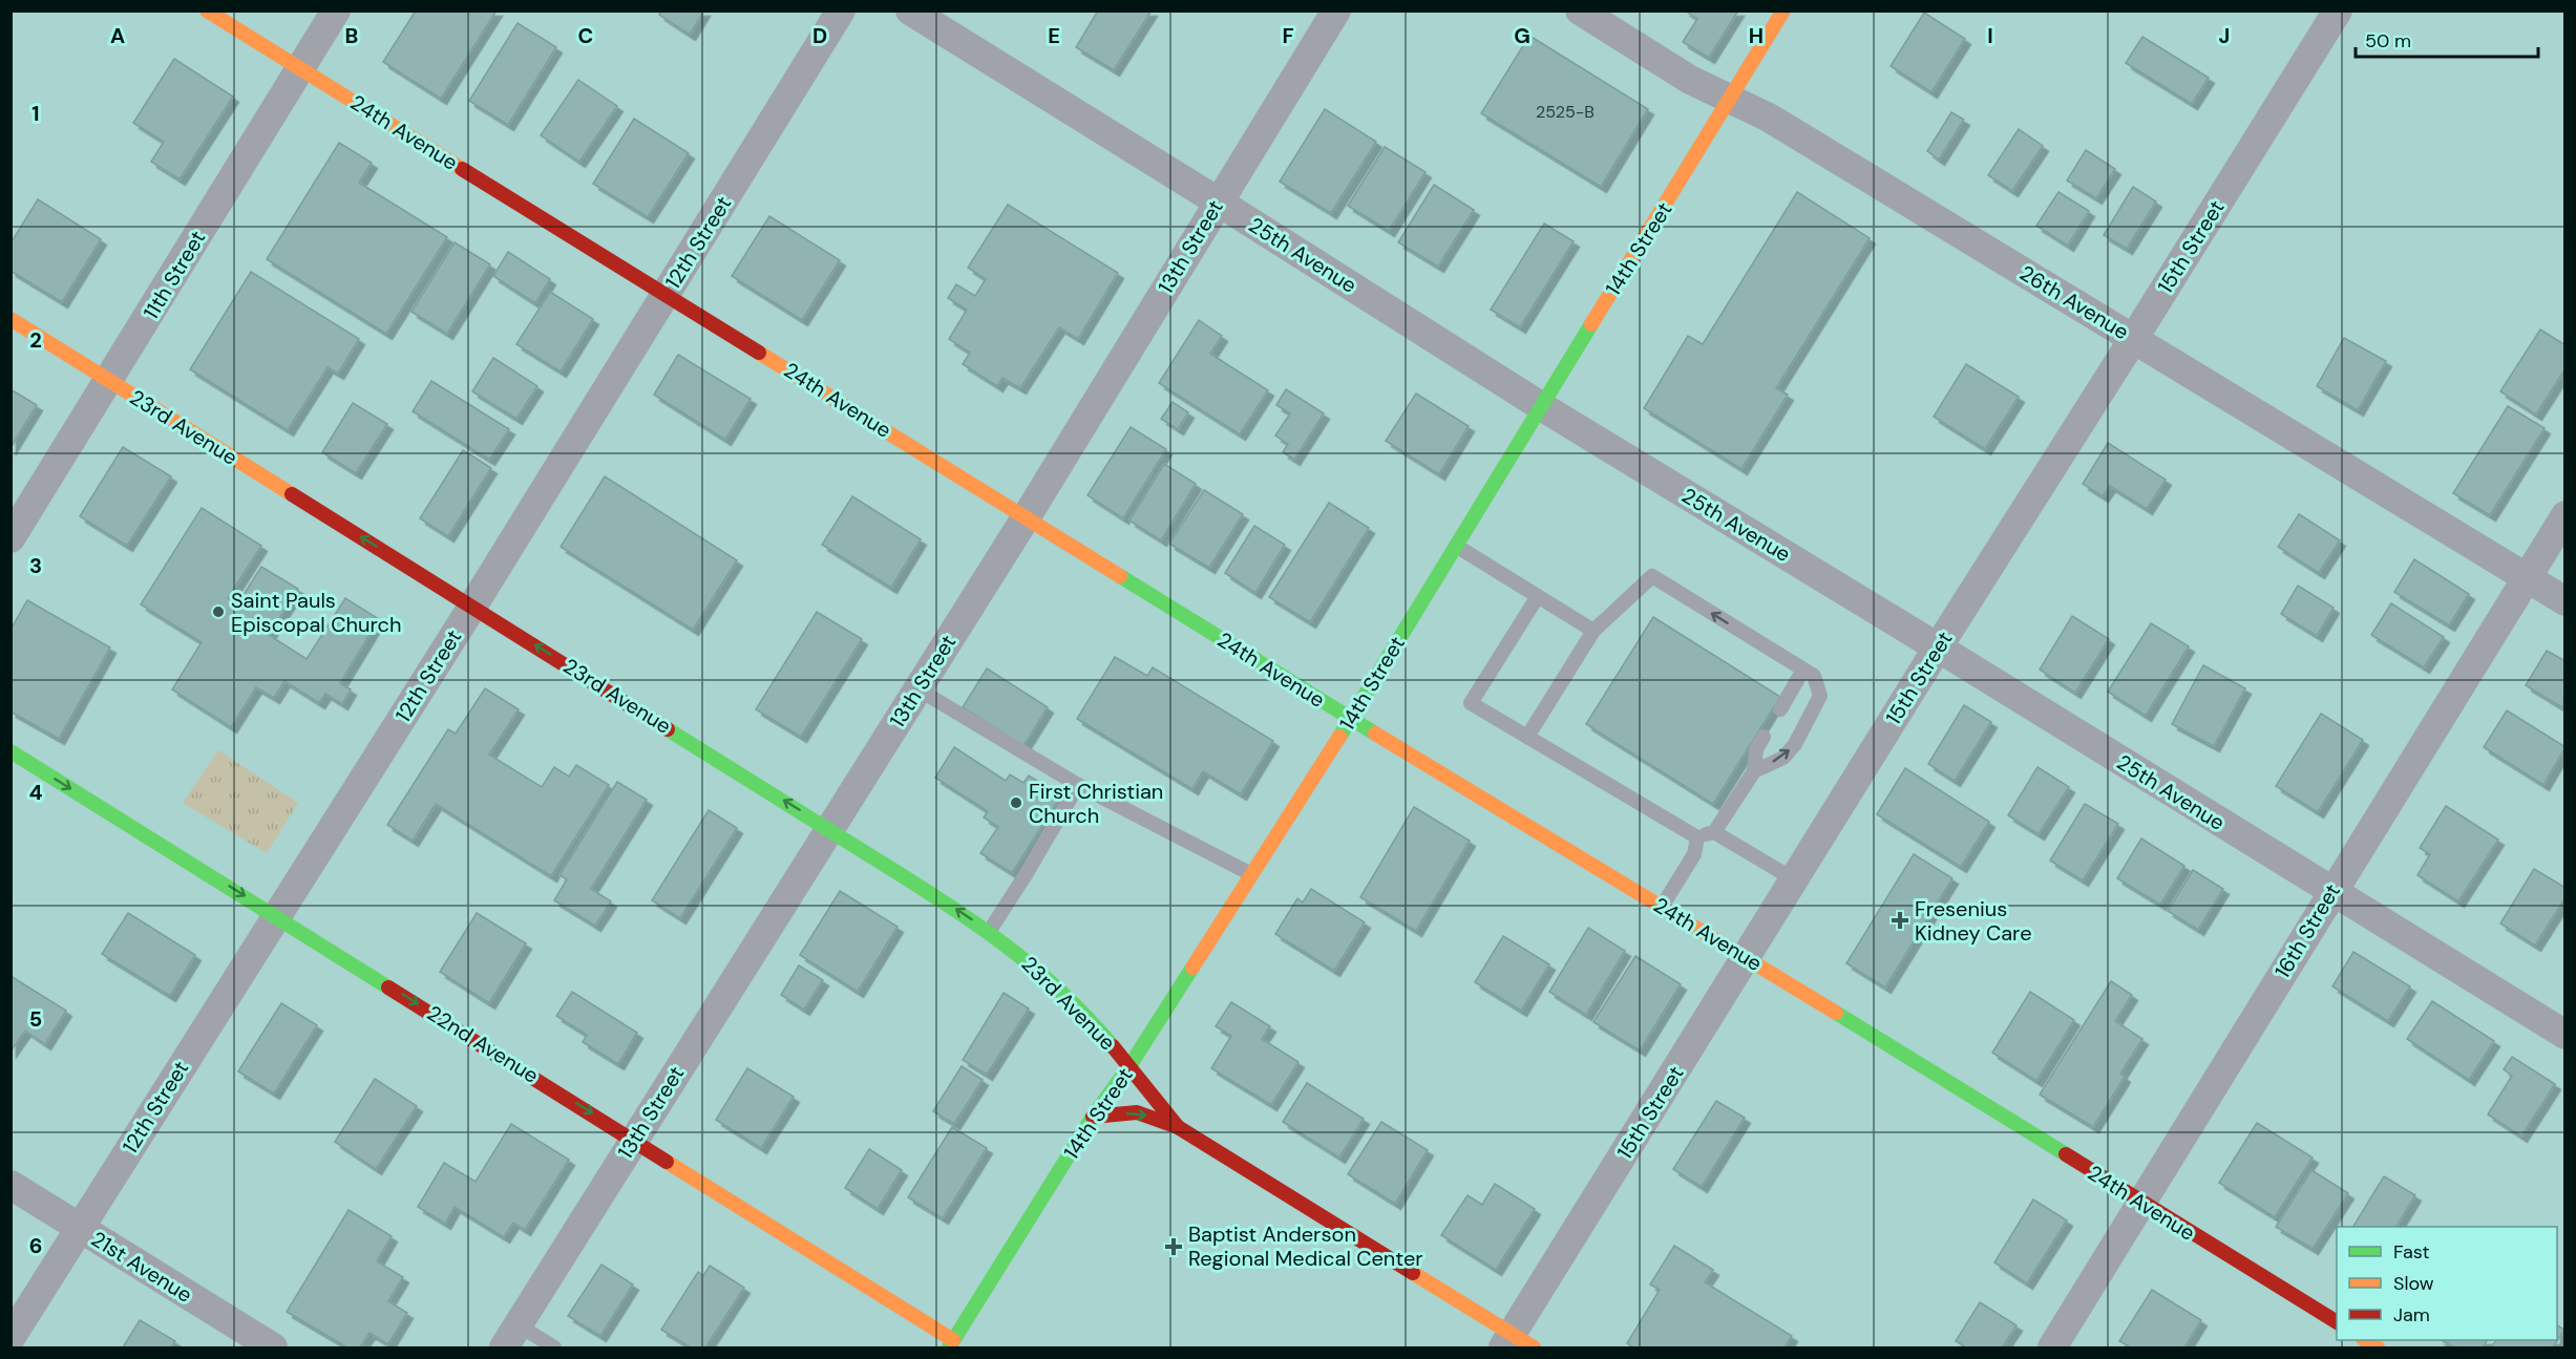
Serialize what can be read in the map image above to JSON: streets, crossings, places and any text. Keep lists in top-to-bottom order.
{
  "streets": {
    "main road": [
      "24th Avenue",
      "14th Street",
      "23rd Avenue",
      "22nd Avenue"
    ],
    "street": [
      "12th Street",
      "13th Street",
      "15th Street",
      "25th Avenue",
      "11th Street",
      "26th Avenue",
      "16th Street",
      "21st Avenue"
    ]
  },
  "crossings": [
    ["24th Avenue", "12th Street"],
    ["24th Avenue", "13th Street"],
    ["24th Avenue", "15th Street"],
    ["24th Avenue", "14th Street"],
    ["24th Avenue", "11th Street"],
    ["24th Avenue", "16th Street"],
    ["12th Street", "23rd Avenue"],
    ["12th Street", "22nd Avenue"],
    ["12th Street", "21st Avenue"],
    ["13th Street", "25th Avenue"],
    ["13th Street", "23rd Avenue"],
    ["13th Street", "22nd Avenue"],
    ["15th Street", "25th Avenue"],
    ["15th Street", "26th Avenue"],
    ["15th Street", "23rd Avenue"],
    ["14th Street", "25th Avenue"],
    ["14th Street", "26th Avenue"],
    ["14th Street", "23rd Avenue"],
    ["14th Street", "22nd Avenue"],
    ["25th Avenue", "16th Street"],
    ["11th Street", "23rd Avenue"],
    ["26th Avenue", "16th Street"]
  ],
  "one_way": ["23rd Avenue", "22nd Avenue"],
  "places": {
    "other": ["Saint Pauls Episcopal Church", "First Christian Church"],
    "health": ["Fresenius Kidney Care", "Baptist Anderson Regional Medical Center"]
  },
  "house_numbers": ["2525-B"],
  "legend": ["Fast", "Slow", "Jam"],
  "scale_bar": "50 m",
  "grid": {
    "columns": [
      "A",
      "B",
      "C",
      "D",
      "E",
      "F",
      "G",
      "H",
      "I",
      "J"
    ],
    "rows": [
      "1",
      "2",
      "3",
      "4",
      "5",
      "6"
    ]
  }
}
